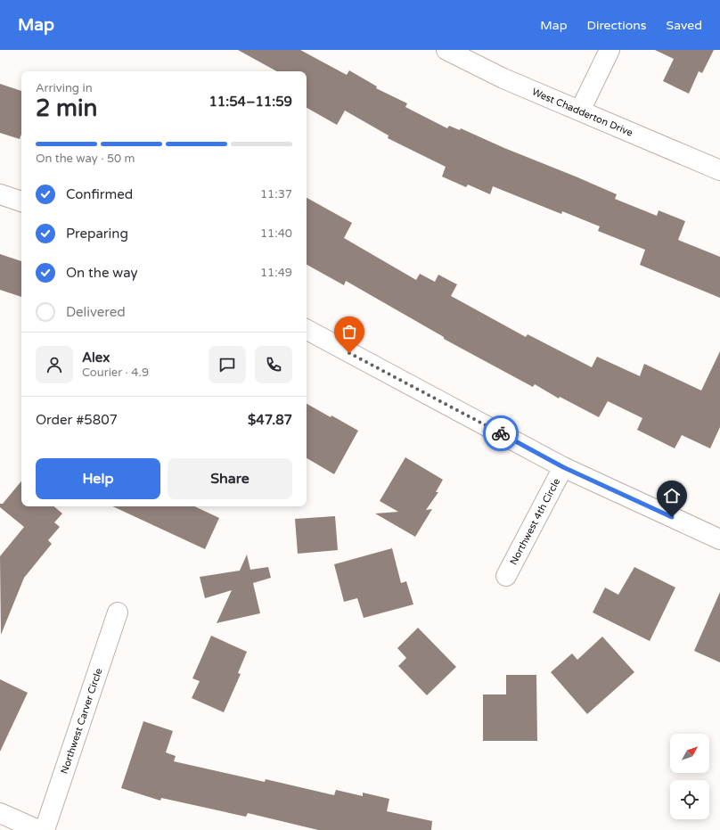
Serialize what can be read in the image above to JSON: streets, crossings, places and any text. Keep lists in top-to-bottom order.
{
  "streets": {
    "street": ["West Chadderton Drive", "Northwest 4th Circle", "Northwest Carver Circle"]
  },
  "north": "top right",
  "page": {
    "header": "Map",
    "nav": ["Map", "Directions", "Saved"],
    "heading": ["2 min", "Arriving in", "11:54–11:59"],
    "panel": [
      "Alex",
      "Courier · 4.9",
      "Order #5807",
      "$47.87"
    ],
    "bar": "On the way · 50 m",
    "list": [
      ["Confirmed", "11:37"],
      ["Preparing", "11:40"],
      ["On the way", "11:49"],
      "Delivered"
    ],
    "buttons": ["Help", "Share"]
  }
}
